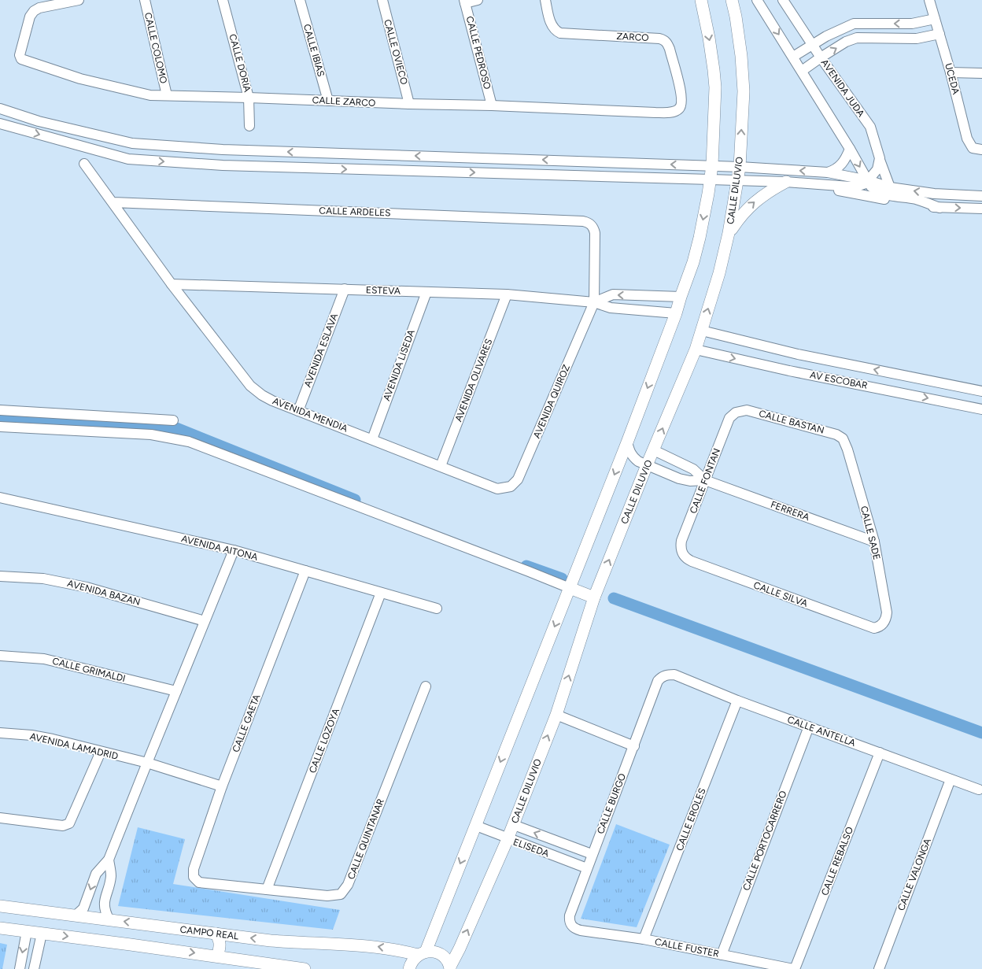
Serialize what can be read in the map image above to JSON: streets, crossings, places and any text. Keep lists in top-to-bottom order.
{
  "streets": {
    "street": [
      "ZARCO",
      "CALLE COLOMO",
      "CALLE IBIAS",
      "CALLE OVIECO",
      "CALLE PEDROSO",
      "CALLE DORIA",
      "UCEDA",
      "AVENIDA JUDA",
      "CALLE ZARCO",
      "CALLE DILUVIO",
      "CALLE ARDELES",
      "ESTEVA",
      "AVENIDA ESLAVA",
      "AVENIDA LISEDA",
      "AVENIDA OLIVARES",
      "AV ESCOBAR",
      "AVENIDA QUIROZ",
      "AVENIDA MENDIA",
      "CALLE BASTAN",
      "CALLE FONTAN",
      "FERRERA",
      "CALLE SADE",
      "AVENIDA AITONA",
      "AVENIDA BAZAN",
      "CALLE SILVA",
      "CALLE GRIMALDI",
      "CALLE GAETA",
      "CALLE ANTELLA",
      "CALLE LOZOYA",
      "AVENIDA LAMADRID",
      "CALLE BURGO",
      "CALLE EROLES",
      "CALLE QUINTANAR",
      "CALLE PORTOCARRERO",
      "ELISEDA",
      "CALLE REBALSO",
      "CALLE VALONGA",
      "CAMPO REAL",
      "CALLE FUSTER"
    ]
  },
  "crossings": [
    ["ZARCO", "CALLE ZARCO"],
    ["CALLE COLOMO", "CALLE ZARCO"],
    ["CALLE IBIAS", "CALLE ZARCO"],
    ["CALLE OVIECO", "CALLE ZARCO"],
    ["CALLE PEDROSO", "CALLE ZARCO"],
    ["CALLE DORIA", "CALLE ZARCO"],
    ["CALLE DILUVIO", "AV ESCOBAR"],
    ["CALLE DILUVIO", "FERRERA"],
    ["CALLE DILUVIO", "ELISEDA"],
    ["CALLE DILUVIO", "CAMPO REAL"],
    ["CALLE ARDELES", "ESTEVA"],
    ["CALLE ARDELES", "AVENIDA QUIROZ"],
    ["CALLE ARDELES", "AVENIDA MENDIA"],
    ["ESTEVA", "AVENIDA ESLAVA"],
    ["ESTEVA", "AVENIDA LISEDA"],
    ["ESTEVA", "AVENIDA OLIVARES"],
    ["ESTEVA", "AVENIDA QUIROZ"],
    ["ESTEVA", "AVENIDA MENDIA"],
    ["AVENIDA ESLAVA", "AVENIDA MENDIA"],
    ["AVENIDA LISEDA", "AVENIDA MENDIA"],
    ["AVENIDA OLIVARES", "AVENIDA MENDIA"],
    ["AVENIDA QUIROZ", "AVENIDA MENDIA"],
    ["CALLE BASTAN", "CALLE FONTAN"],
    ["CALLE BASTAN", "CALLE SADE"],
    ["CALLE FONTAN", "FERRERA"],
    ["CALLE FONTAN", "CALLE SILVA"],
    ["FERRERA", "CALLE SADE"],
    ["CALLE SADE", "CALLE SILVA"],
    ["AVENIDA AITONA", "CALLE GAETA"],
    ["AVENIDA AITONA", "CALLE LOZOYA"],
    ["CALLE GAETA", "AVENIDA LAMADRID"],
    ["CALLE GAETA", "CALLE QUINTANAR"],
    ["CALLE ANTELLA", "CALLE BURGO"],
    ["CALLE ANTELLA", "CALLE EROLES"],
    ["CALLE ANTELLA", "CALLE PORTOCARRERO"],
    ["CALLE ANTELLA", "CALLE REBALSO"],
    ["CALLE ANTELLA", "CALLE VALONGA"],
    ["CALLE LOZOYA", "CALLE QUINTANAR"],
    ["CALLE BURGO", "ELISEDA"],
    ["CALLE BURGO", "CALLE FUSTER"],
    ["CALLE EROLES", "CALLE FUSTER"],
    ["CALLE PORTOCARRERO", "CALLE FUSTER"],
    ["CALLE REBALSO", "CALLE FUSTER"]
  ]
}
